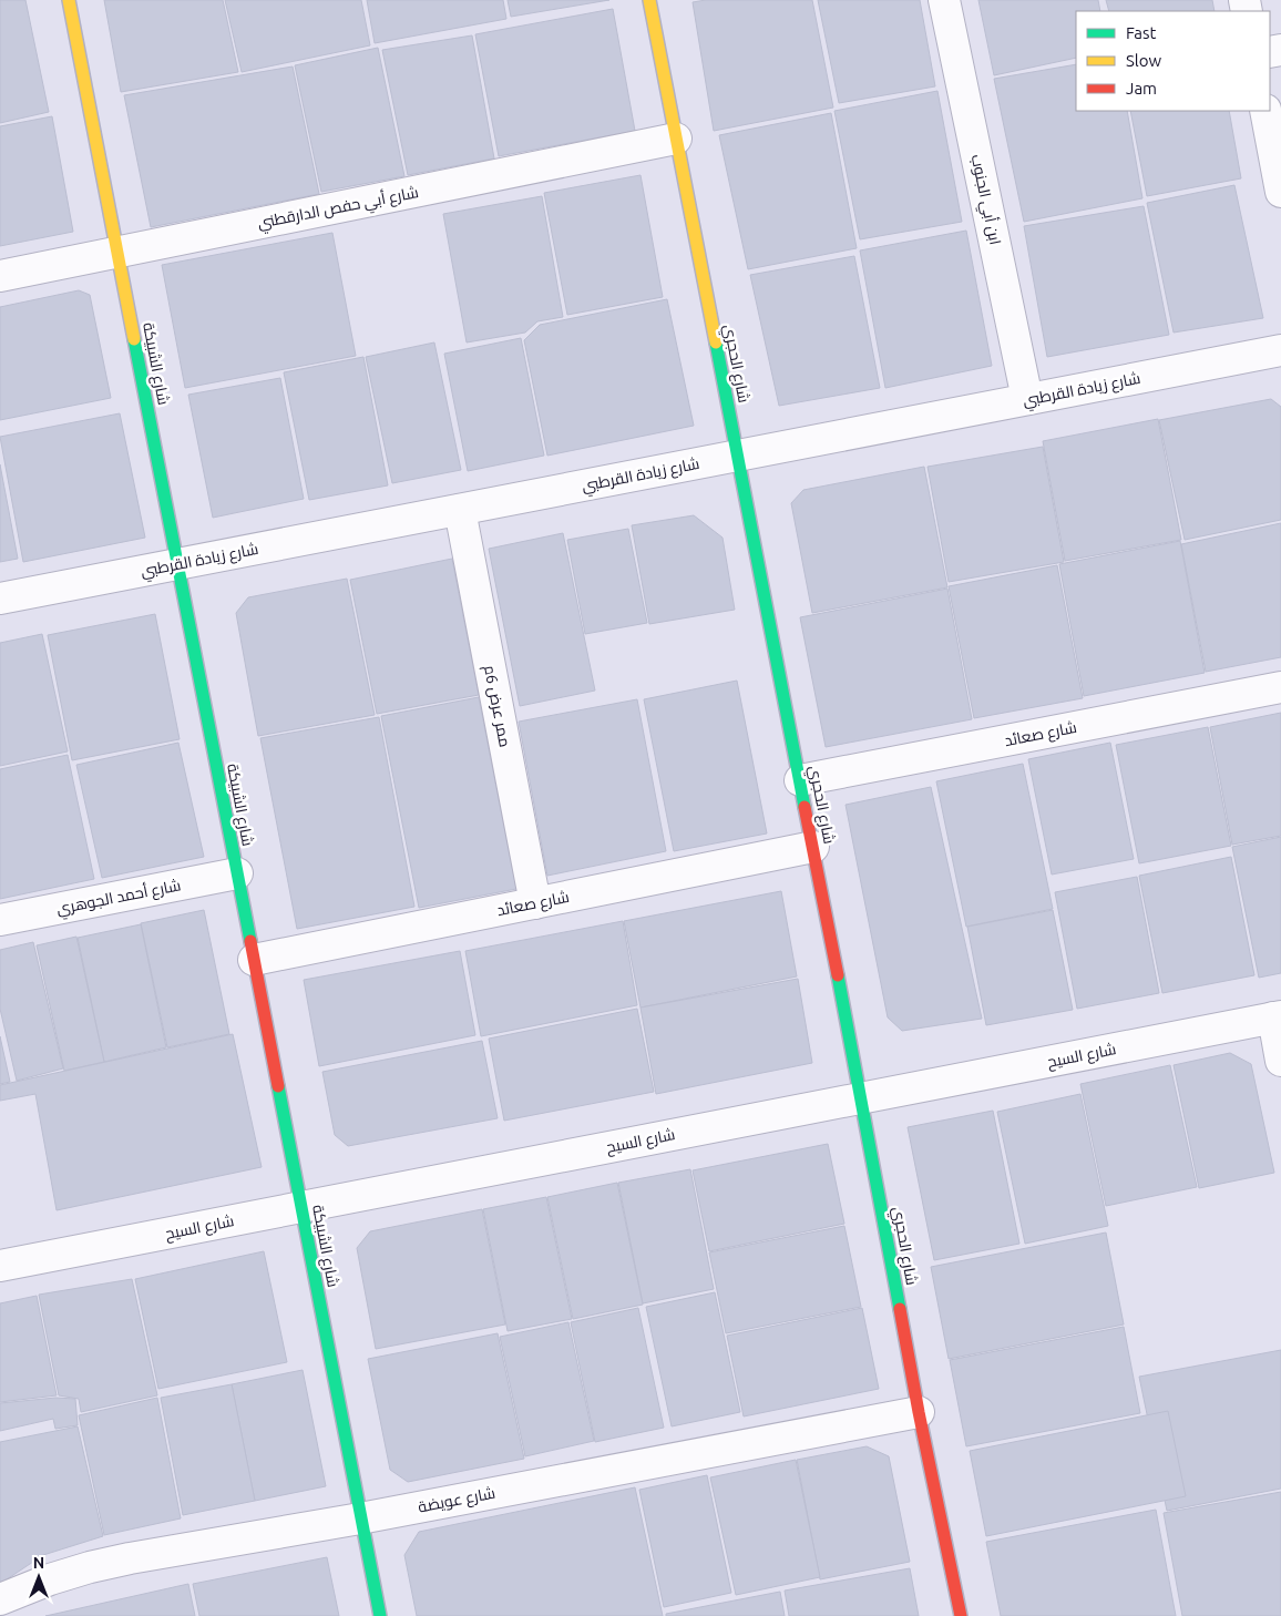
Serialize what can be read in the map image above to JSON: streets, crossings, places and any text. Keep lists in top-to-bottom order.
{
  "streets": {
    "street": [
      "ابن أبي الجنوب",
      "شارع أبي حفص الدارقطني",
      "شارع الشبيكة",
      "شارع الحجري",
      "شارع زيادة القرطبي",
      "ممر عرض 6م",
      "شارع صعائد",
      "شارع أحمد الجوهري",
      "شارع السيح",
      "شارع عويضة"
    ]
  },
  "crossings": [
    ["ابن أبي الجنوب", "شارع زيادة القرطبي"],
    ["شارع أبي حفص الدارقطني", "شارع الشبيكة"],
    ["شارع أبي حفص الدارقطني", "شارع الحجري"],
    ["شارع الشبيكة", "شارع زيادة القرطبي"],
    ["شارع الشبيكة", "شارع صعائد"],
    ["شارع الشبيكة", "شارع أحمد الجوهري"],
    ["شارع الشبيكة", "شارع السيح"],
    ["شارع الشبيكة", "شارع عويضة"],
    ["شارع الحجري", "شارع زيادة القرطبي"],
    ["شارع الحجري", "شارع صعائد"],
    ["شارع الحجري", "شارع السيح"],
    ["شارع الحجري", "شارع عويضة"],
    ["شارع زيادة القرطبي", "ممر عرض 6م"],
    ["ممر عرض 6م", "شارع صعائد"]
  ],
  "legend": ["Fast", "Slow", "Jam"],
  "north": "top"
}
